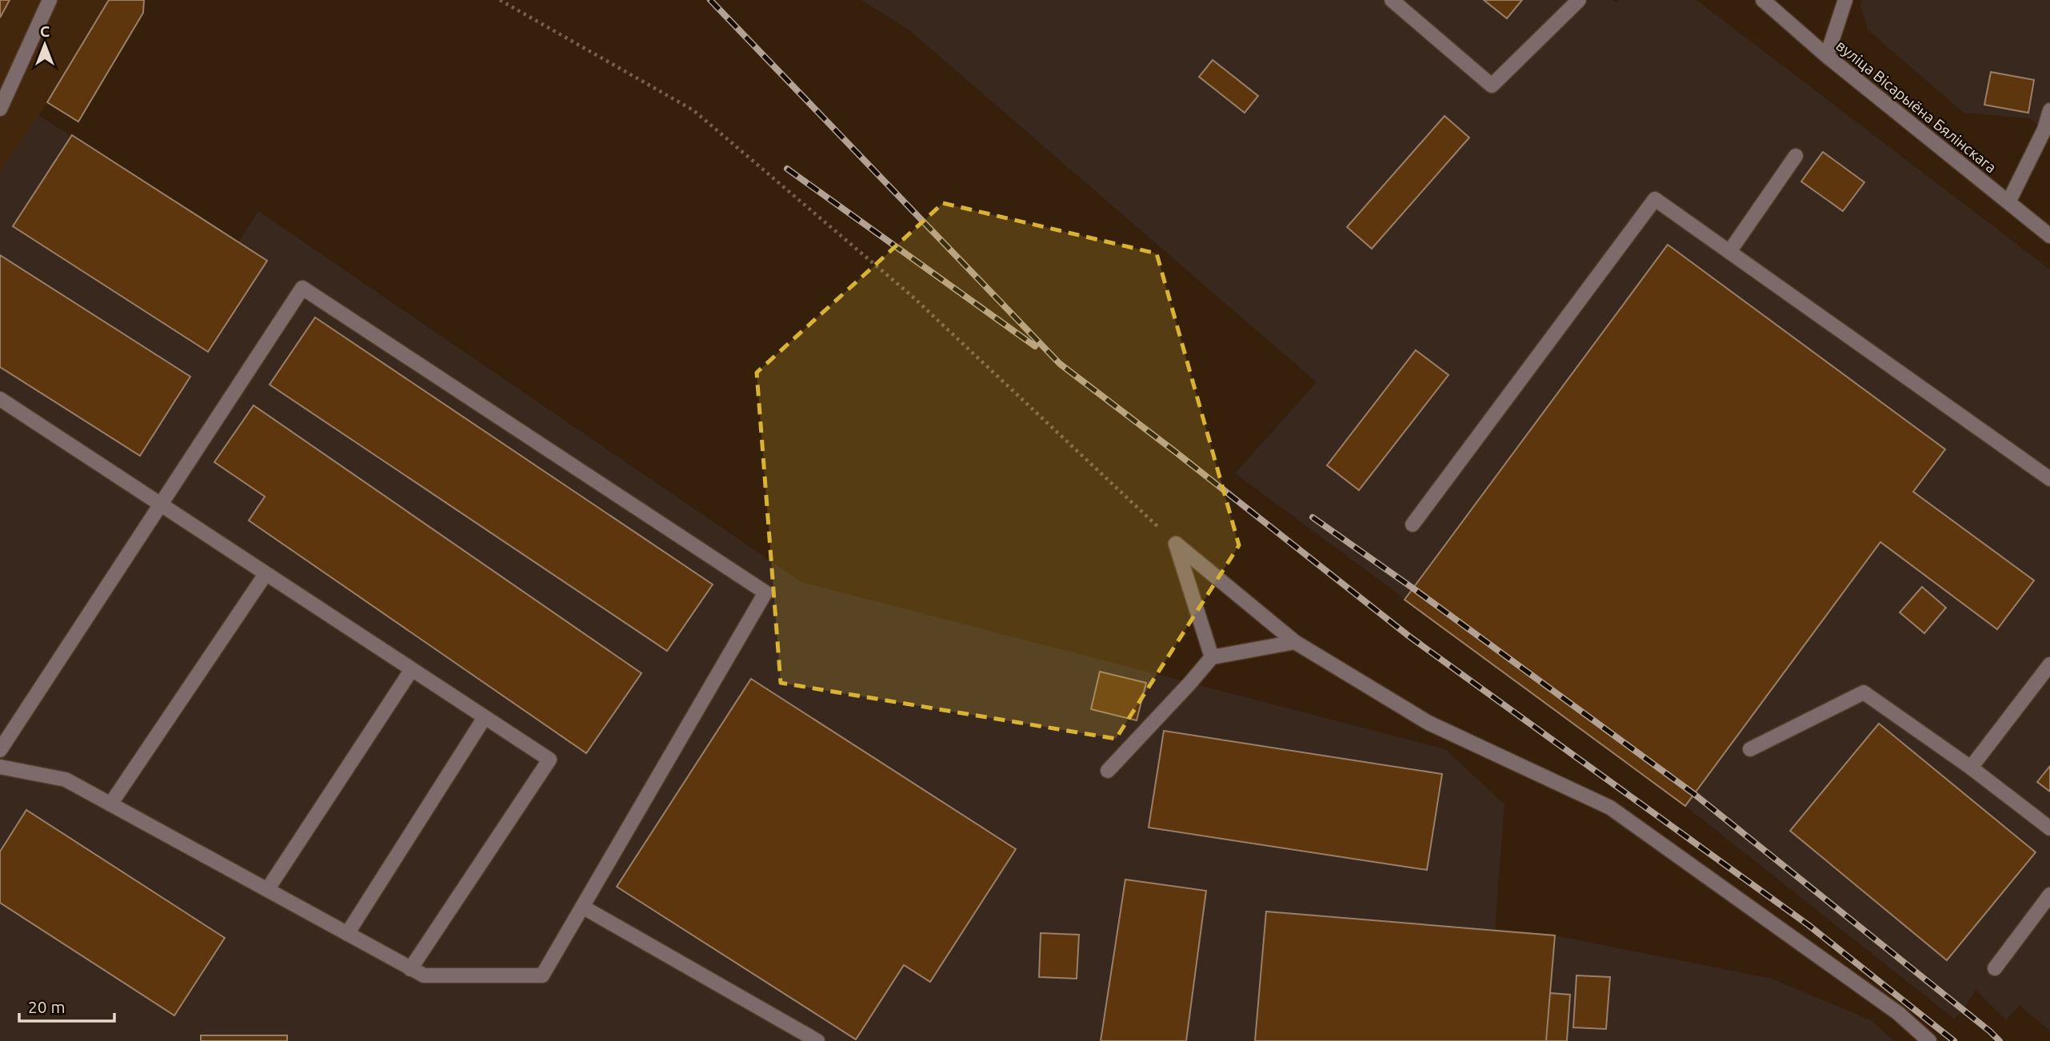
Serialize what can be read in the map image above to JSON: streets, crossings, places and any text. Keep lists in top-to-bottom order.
{
  "streets": {
    "street": ["вуліца Вісарыёна Бялінскага"]
  },
  "scale_bar": "20 m",
  "north": "top"
}
